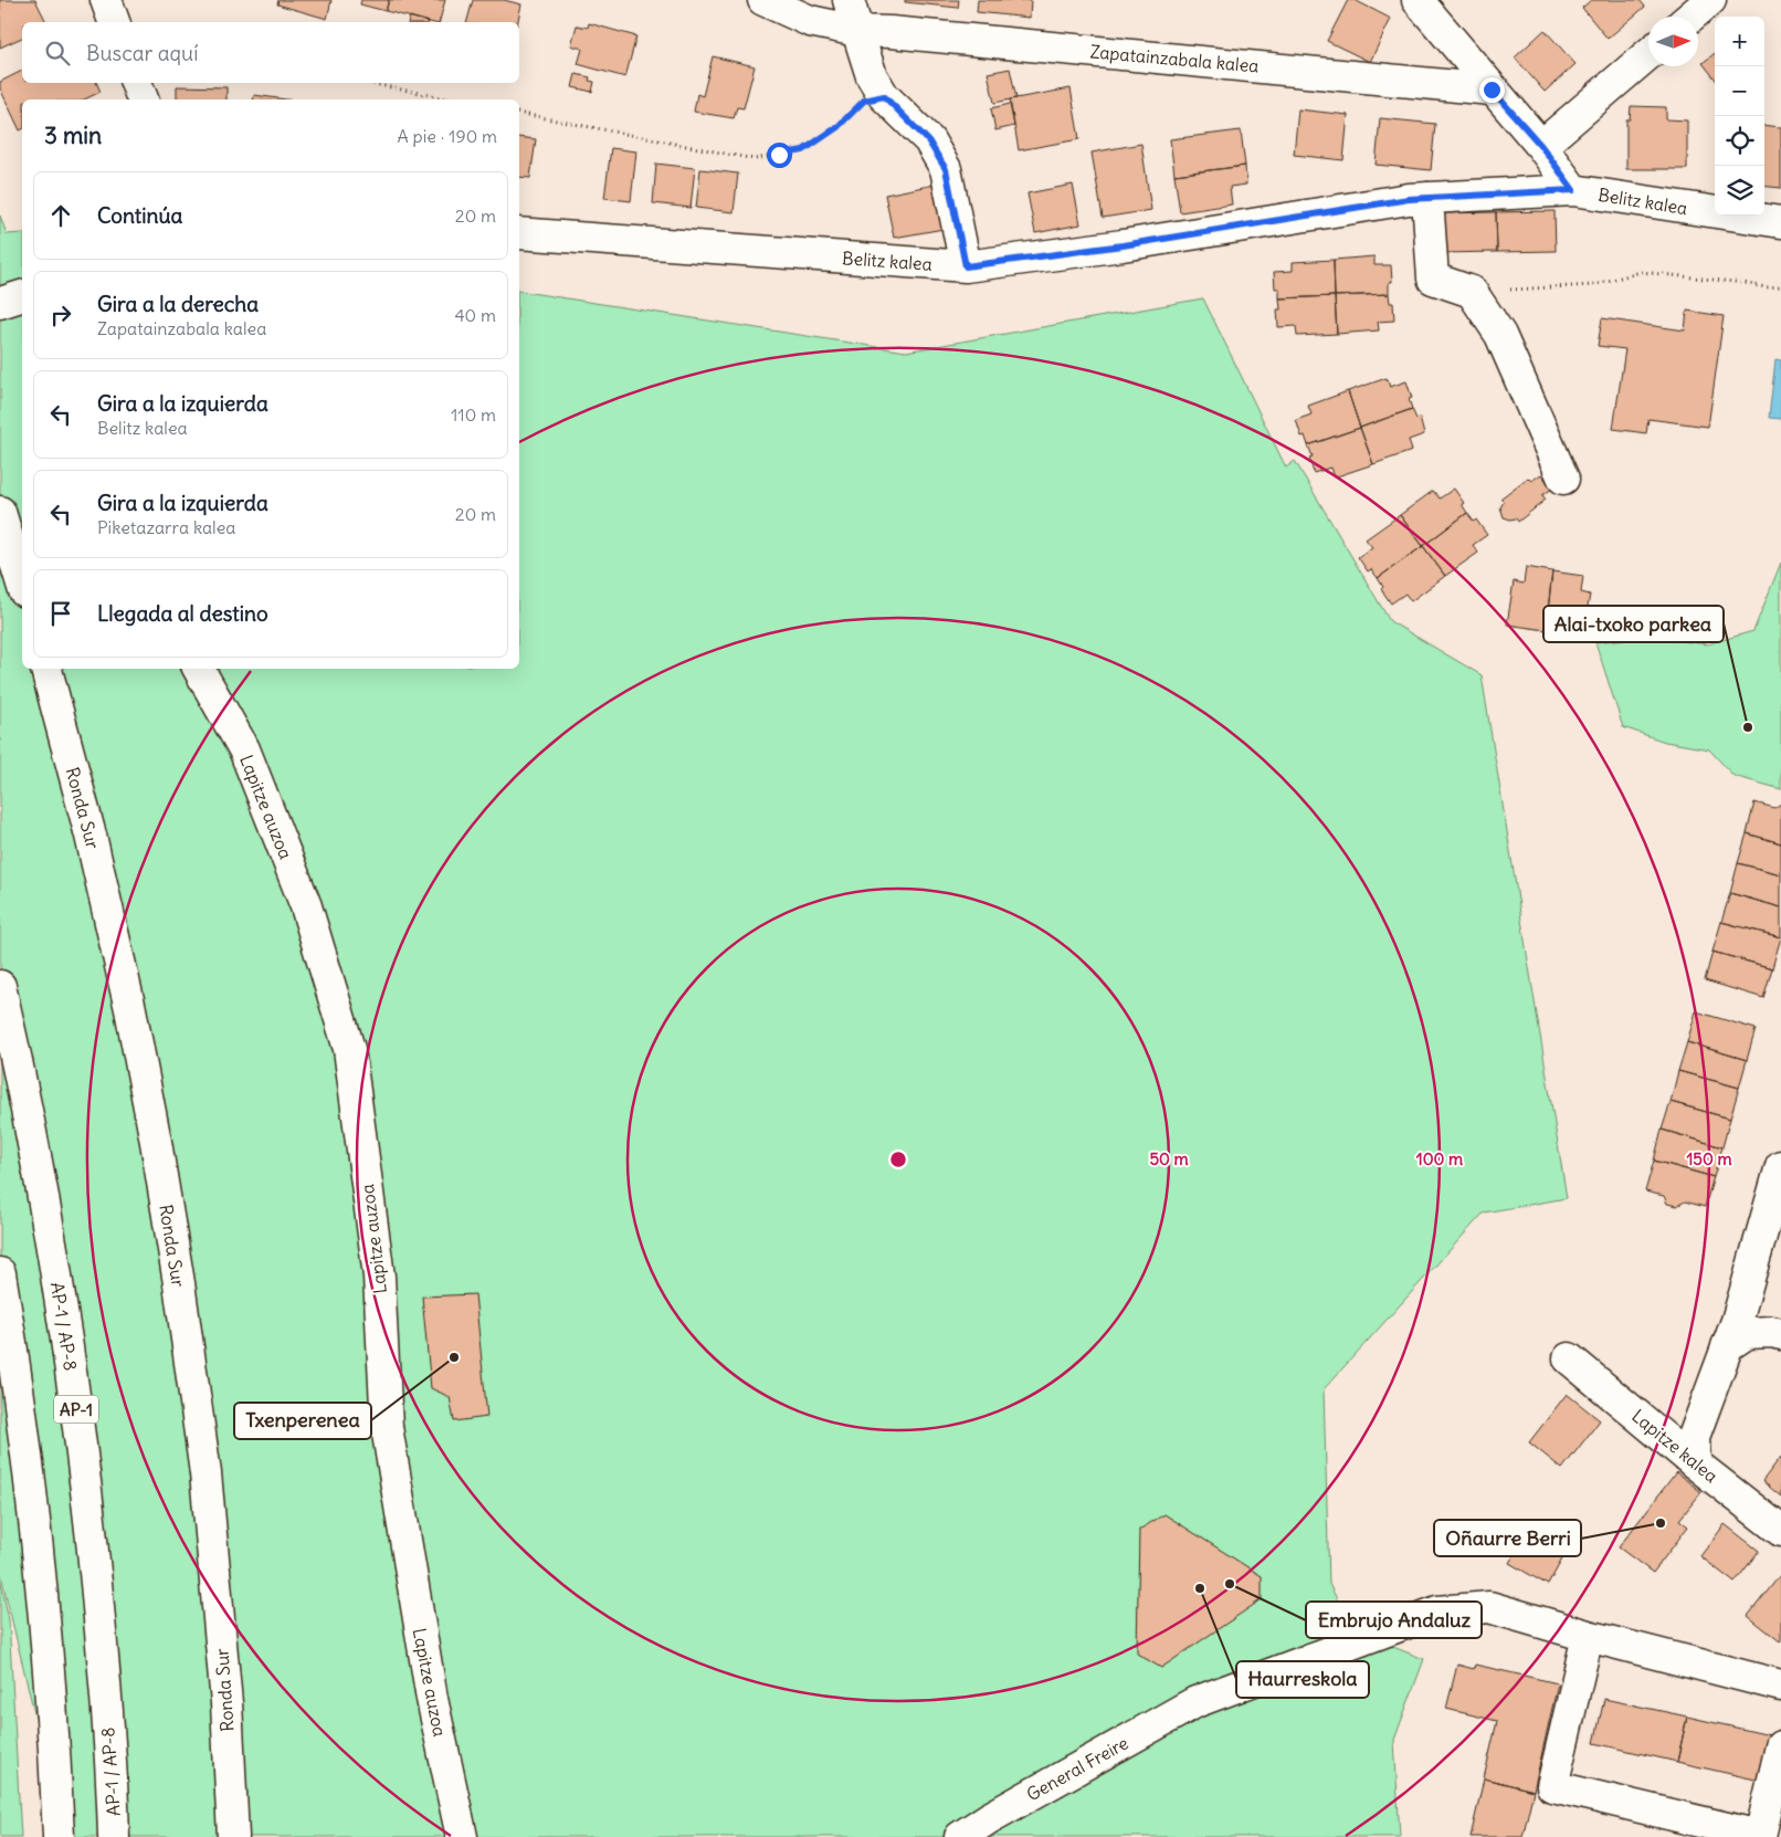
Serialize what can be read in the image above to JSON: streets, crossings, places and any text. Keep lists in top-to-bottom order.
{
  "streets": {
    "main road": [
      "Zapatainzabala kalea",
      "Belitz kalea",
      "Lapitze auzoa",
      "Ronda Sur",
      "AP-1 / AP-8",
      "AP-1",
      "Lapitze kalea",
      "General Freire"
    ]
  },
  "places": [
    "Alai-txoko parkea",
    "Txenperenea",
    "Oñaurre Berri",
    "Embrujo Andaluz",
    "Haurreskola"
  ],
  "north": "right",
  "page": {
    "map_buttons": ["+", "−"],
    "search": "Buscar aquí",
    "heading": ["3 min", "A pie · 190 m"],
    "list": [
      ["Continúa", "20 m"],
      ["Gira a la derecha", "Zapatainzabala kalea", "40 m"],
      ["Gira a la izquierda", "Belitz kalea", "110 m"],
      ["Gira a la izquierda", "Piketazarra kalea", "20 m"],
      "Llegada al destino"
    ]
  },
  "rings": ["50 m", "100 m", "150 m"]
}
